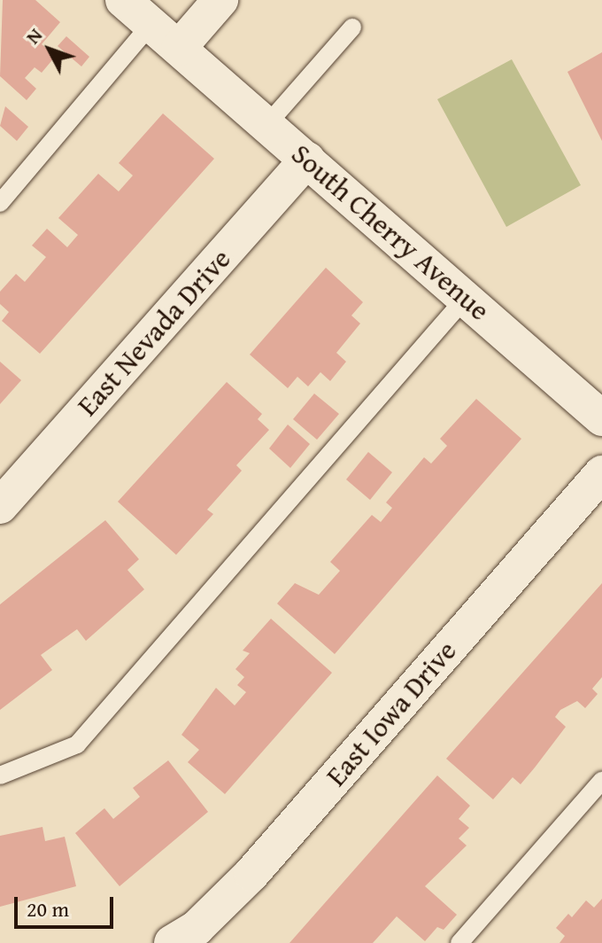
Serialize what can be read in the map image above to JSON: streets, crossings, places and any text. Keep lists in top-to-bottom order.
{
  "streets": {
    "street": ["South Cherry Avenue", "East Nevada Drive", "East Iowa Drive"]
  },
  "crossings": [
    ["South Cherry Avenue", "East Nevada Drive"]
  ],
  "scale_bar": "20 m",
  "north": "top left"
}
